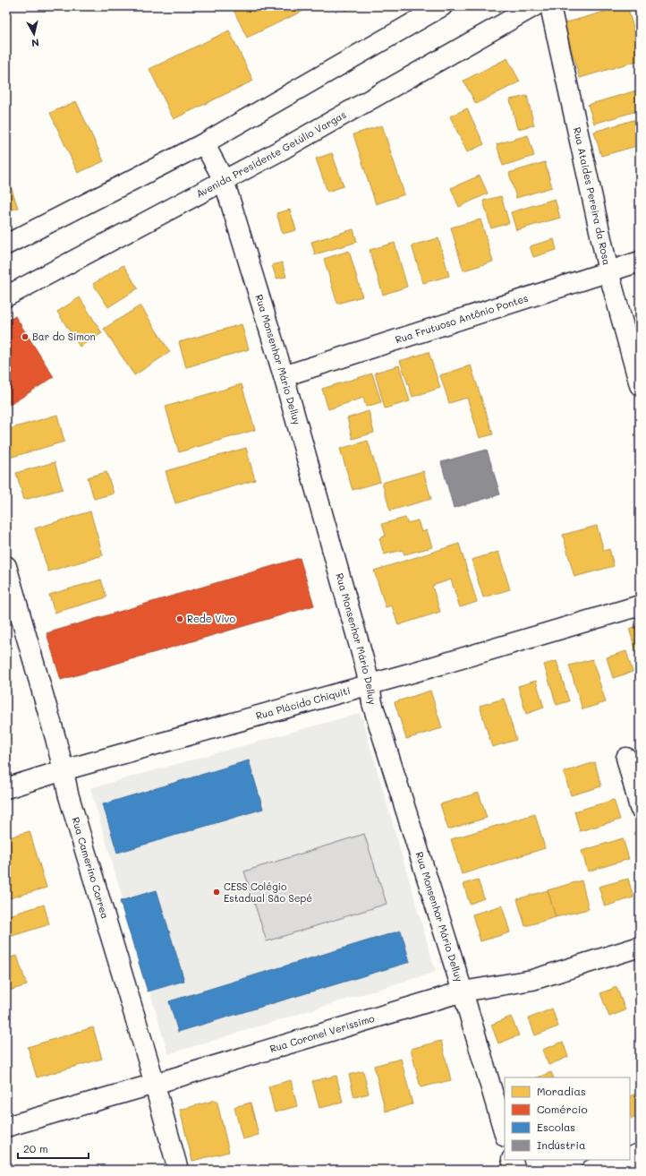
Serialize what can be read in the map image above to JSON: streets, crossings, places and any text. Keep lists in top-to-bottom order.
{
  "streets": {
    "street": [
      "Avenida Presidente Getúlio Vargas",
      "Rua Ataides Pereira da Rosa",
      "Rua Frutuoso Antônio Pontes",
      "Rua Monsenhor Mário Delluy",
      "Rua Plácido Chiquiti",
      "Rua Camerino Correa",
      "Rua Coronel Veríssimo"
    ]
  },
  "crossings": [
    ["Avenida Presidente Getúlio Vargas", "Rua Monsenhor Mário Delluy"],
    ["Rua Ataides Pereira da Rosa", "Rua Frutuoso Antônio Pontes"],
    ["Rua Frutuoso Antônio Pontes", "Rua Monsenhor Mário Delluy"],
    ["Rua Monsenhor Mário Delluy", "Rua Plácido Chiquiti"],
    ["Rua Monsenhor Mário Delluy", "Rua Coronel Veríssimo"],
    ["Rua Plácido Chiquiti", "Rua Camerino Correa"],
    ["Rua Camerino Correa", "Rua Coronel Veríssimo"]
  ],
  "places": ["Bar do Simon", "Rede Vivo", "CESS Colégio Estadual São Sepé"],
  "legend": [
    "Moradias",
    "Comércio",
    "Escolas",
    "Indústria"
  ],
  "scale_bar": "20 m",
  "north": "bottom"
}
